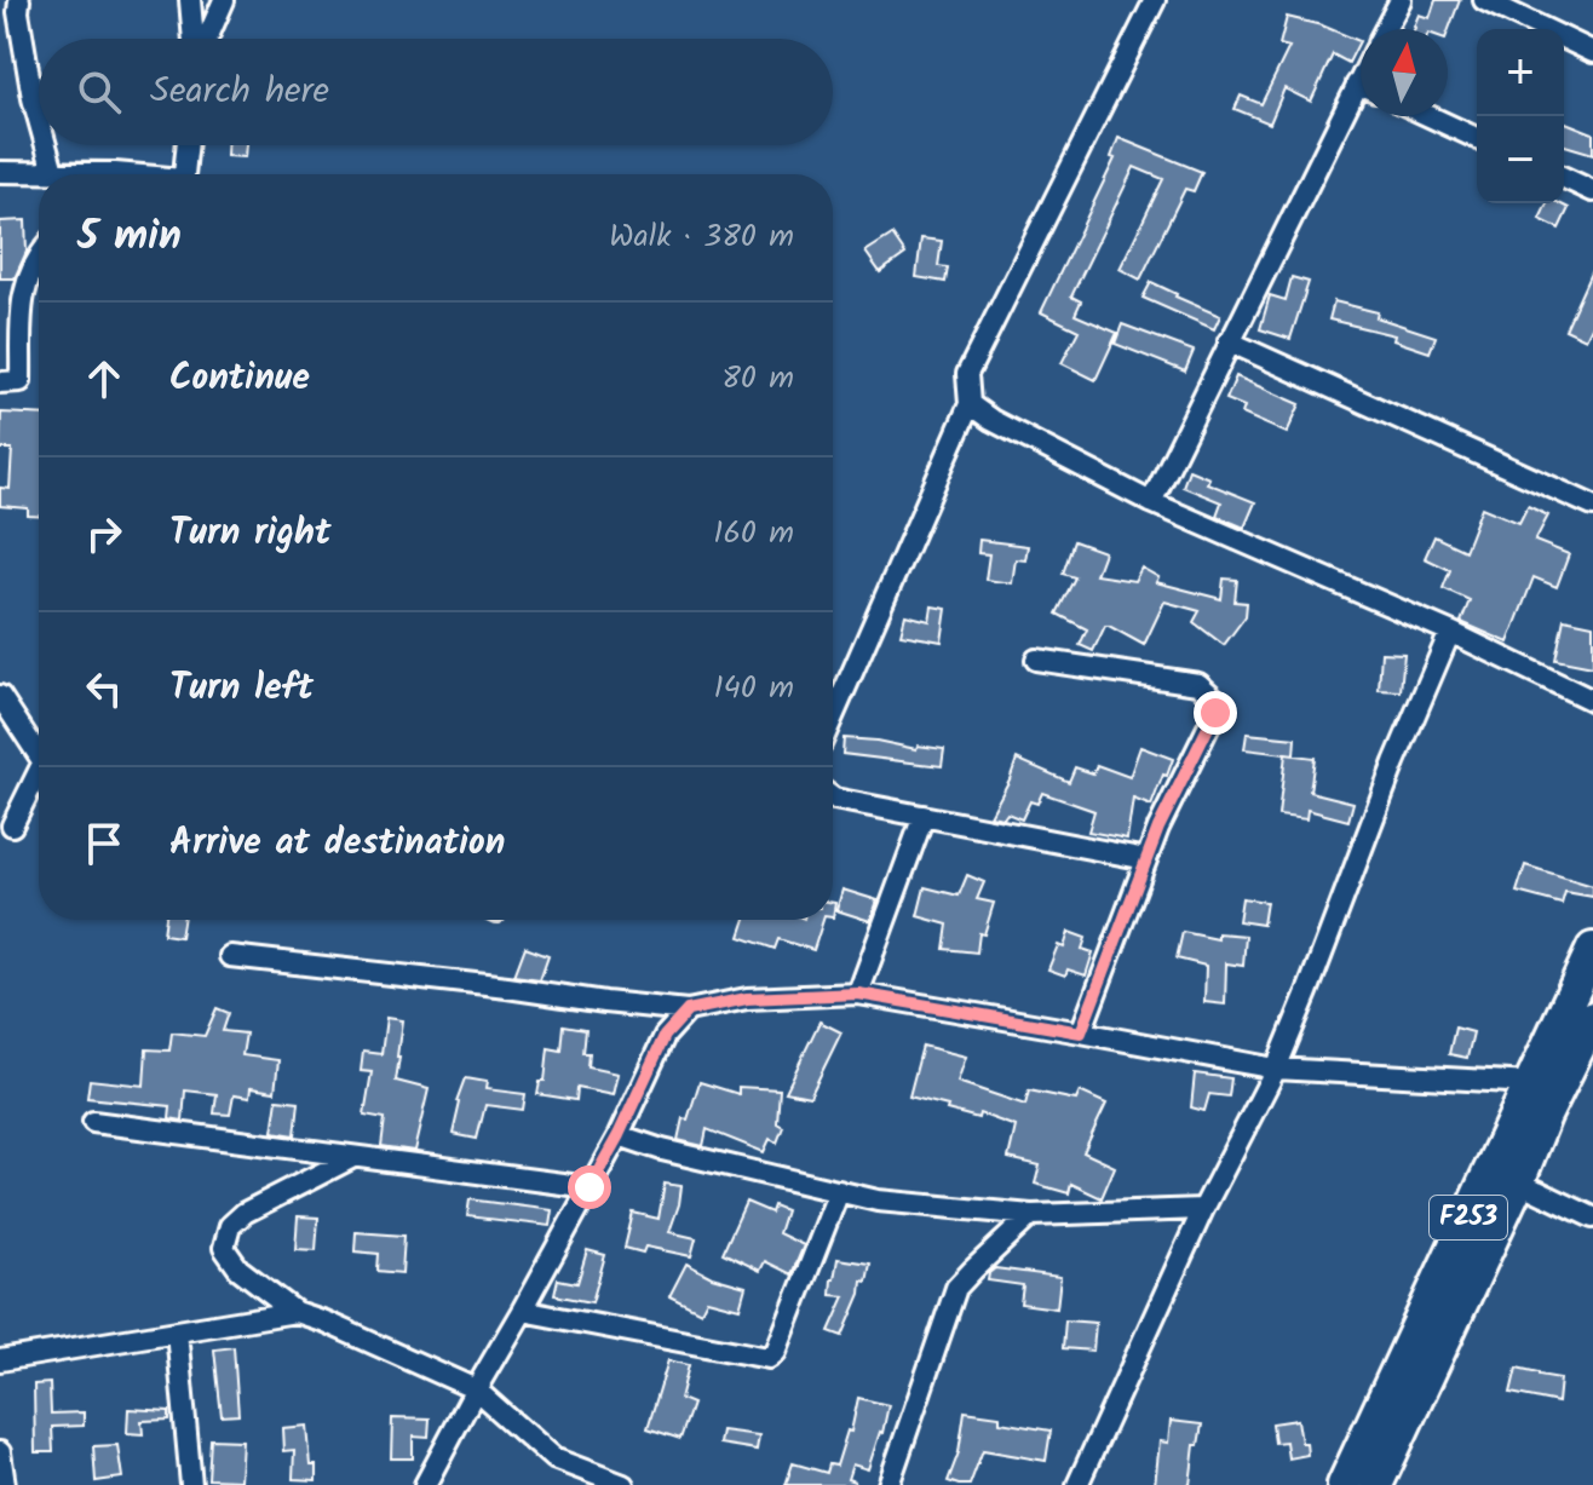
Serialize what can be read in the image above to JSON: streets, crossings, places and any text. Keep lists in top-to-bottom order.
{
  "streets": {
    "main road": ["F253"]
  },
  "north": "top",
  "page": {
    "map_buttons": ["+", "−"],
    "search": "Search here",
    "heading": ["5 min", "Walk · 380 m"],
    "list": [
      ["Continue", "80 m"],
      ["Turn right", "160 m"],
      ["Turn left", "140 m"],
      "Arrive at destination"
    ]
  }
}
